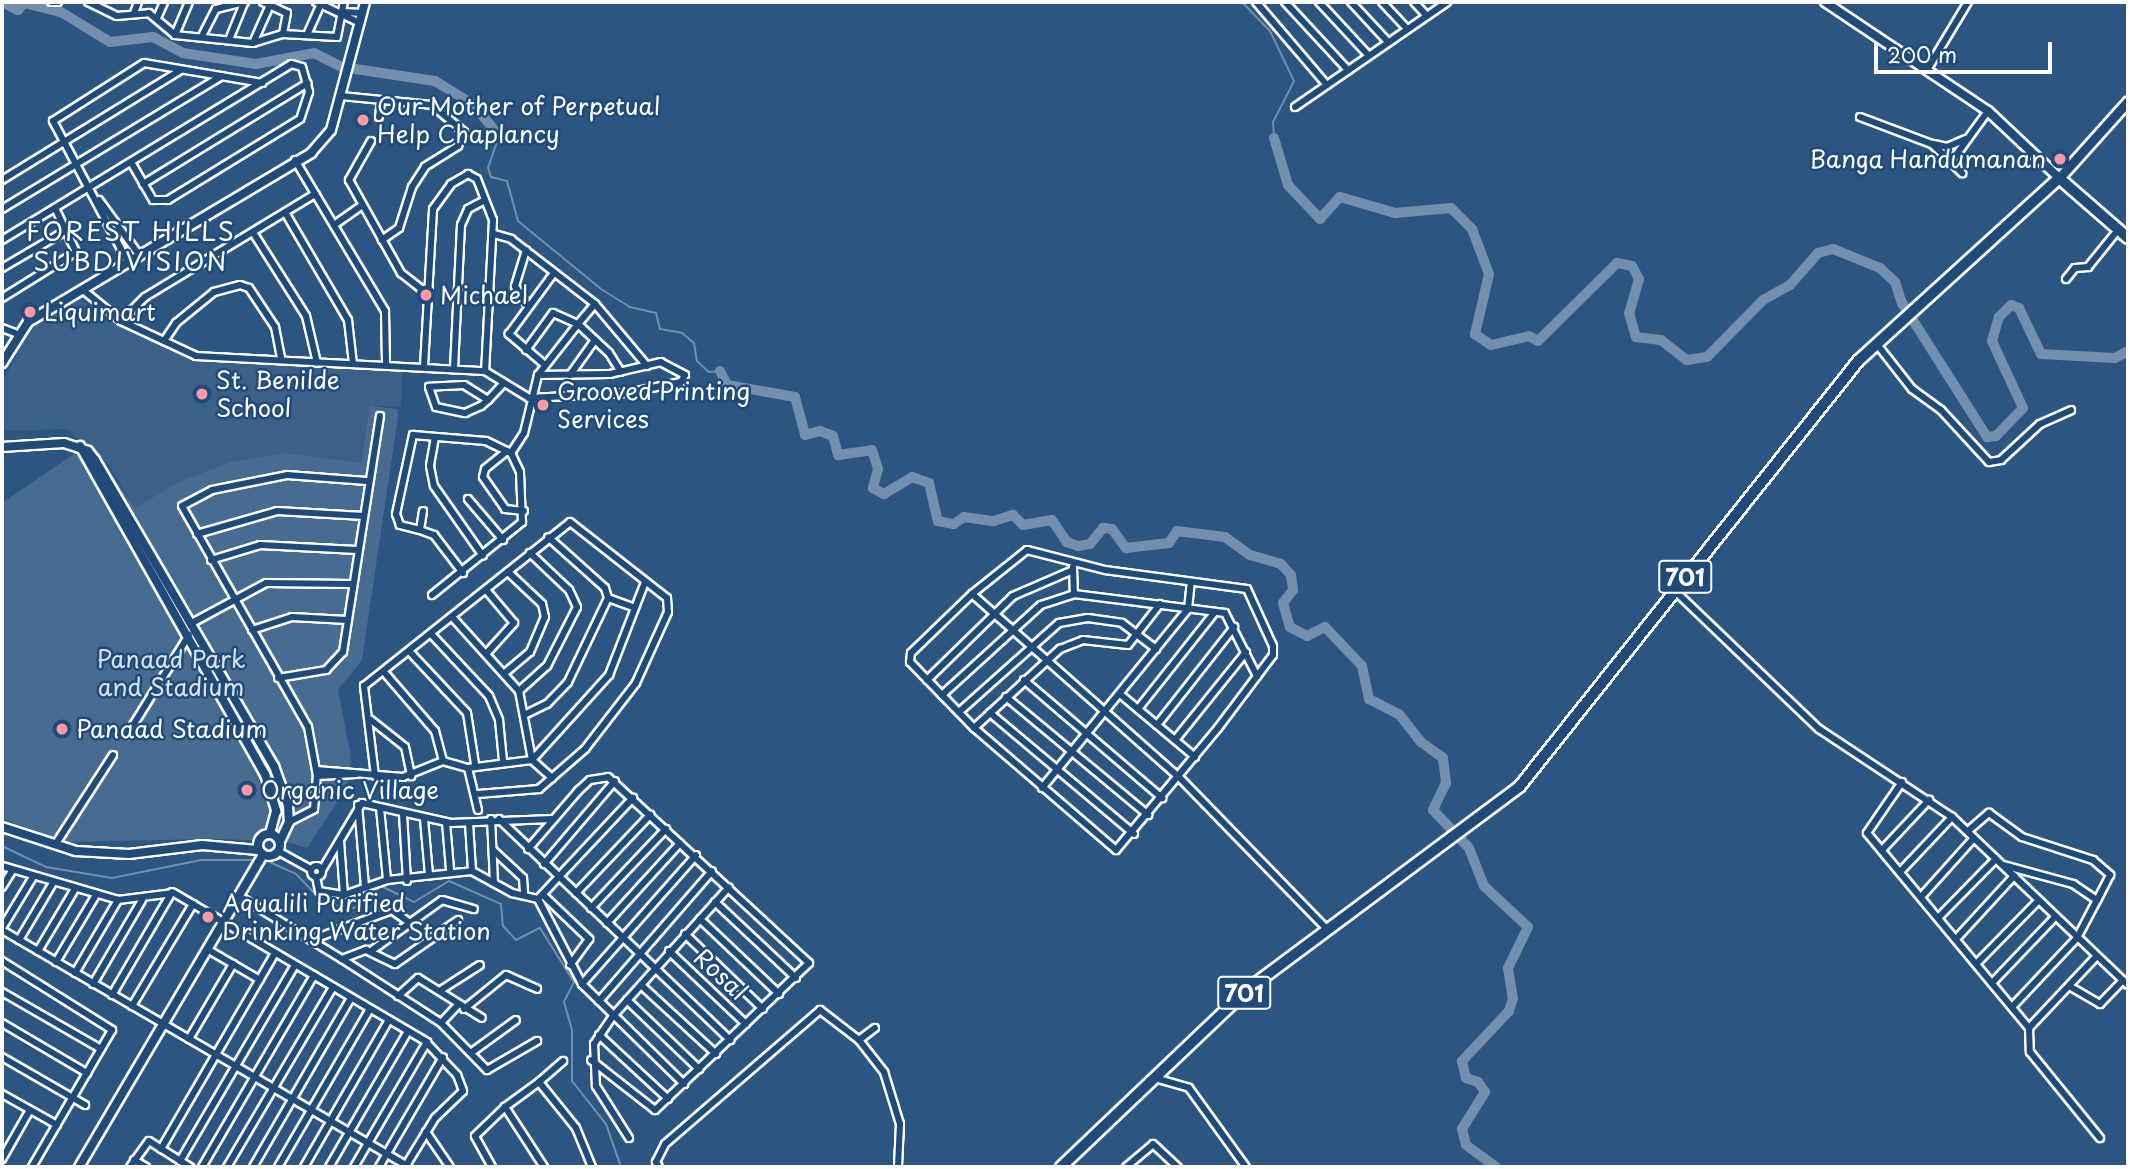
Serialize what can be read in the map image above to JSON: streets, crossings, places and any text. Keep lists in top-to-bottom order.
{
  "streets": {
    "main road": ["701"],
    "street": ["Rosal"]
  },
  "districts": ["FOREST HILLS SUBDIVISION"],
  "parks": ["Panaad Park and Stadium"],
  "places": [
    "Our Mother of Perpetual Help Chaplancy",
    "Banga Handumanan",
    "Michael",
    "Liquimart",
    "St. Benilde School",
    "Grooved Printing Services",
    "Panaad Stadium",
    "Organic Village",
    "Aqualili Purified Drinking Water Station"
  ],
  "scale_bar": "200 m"
}
